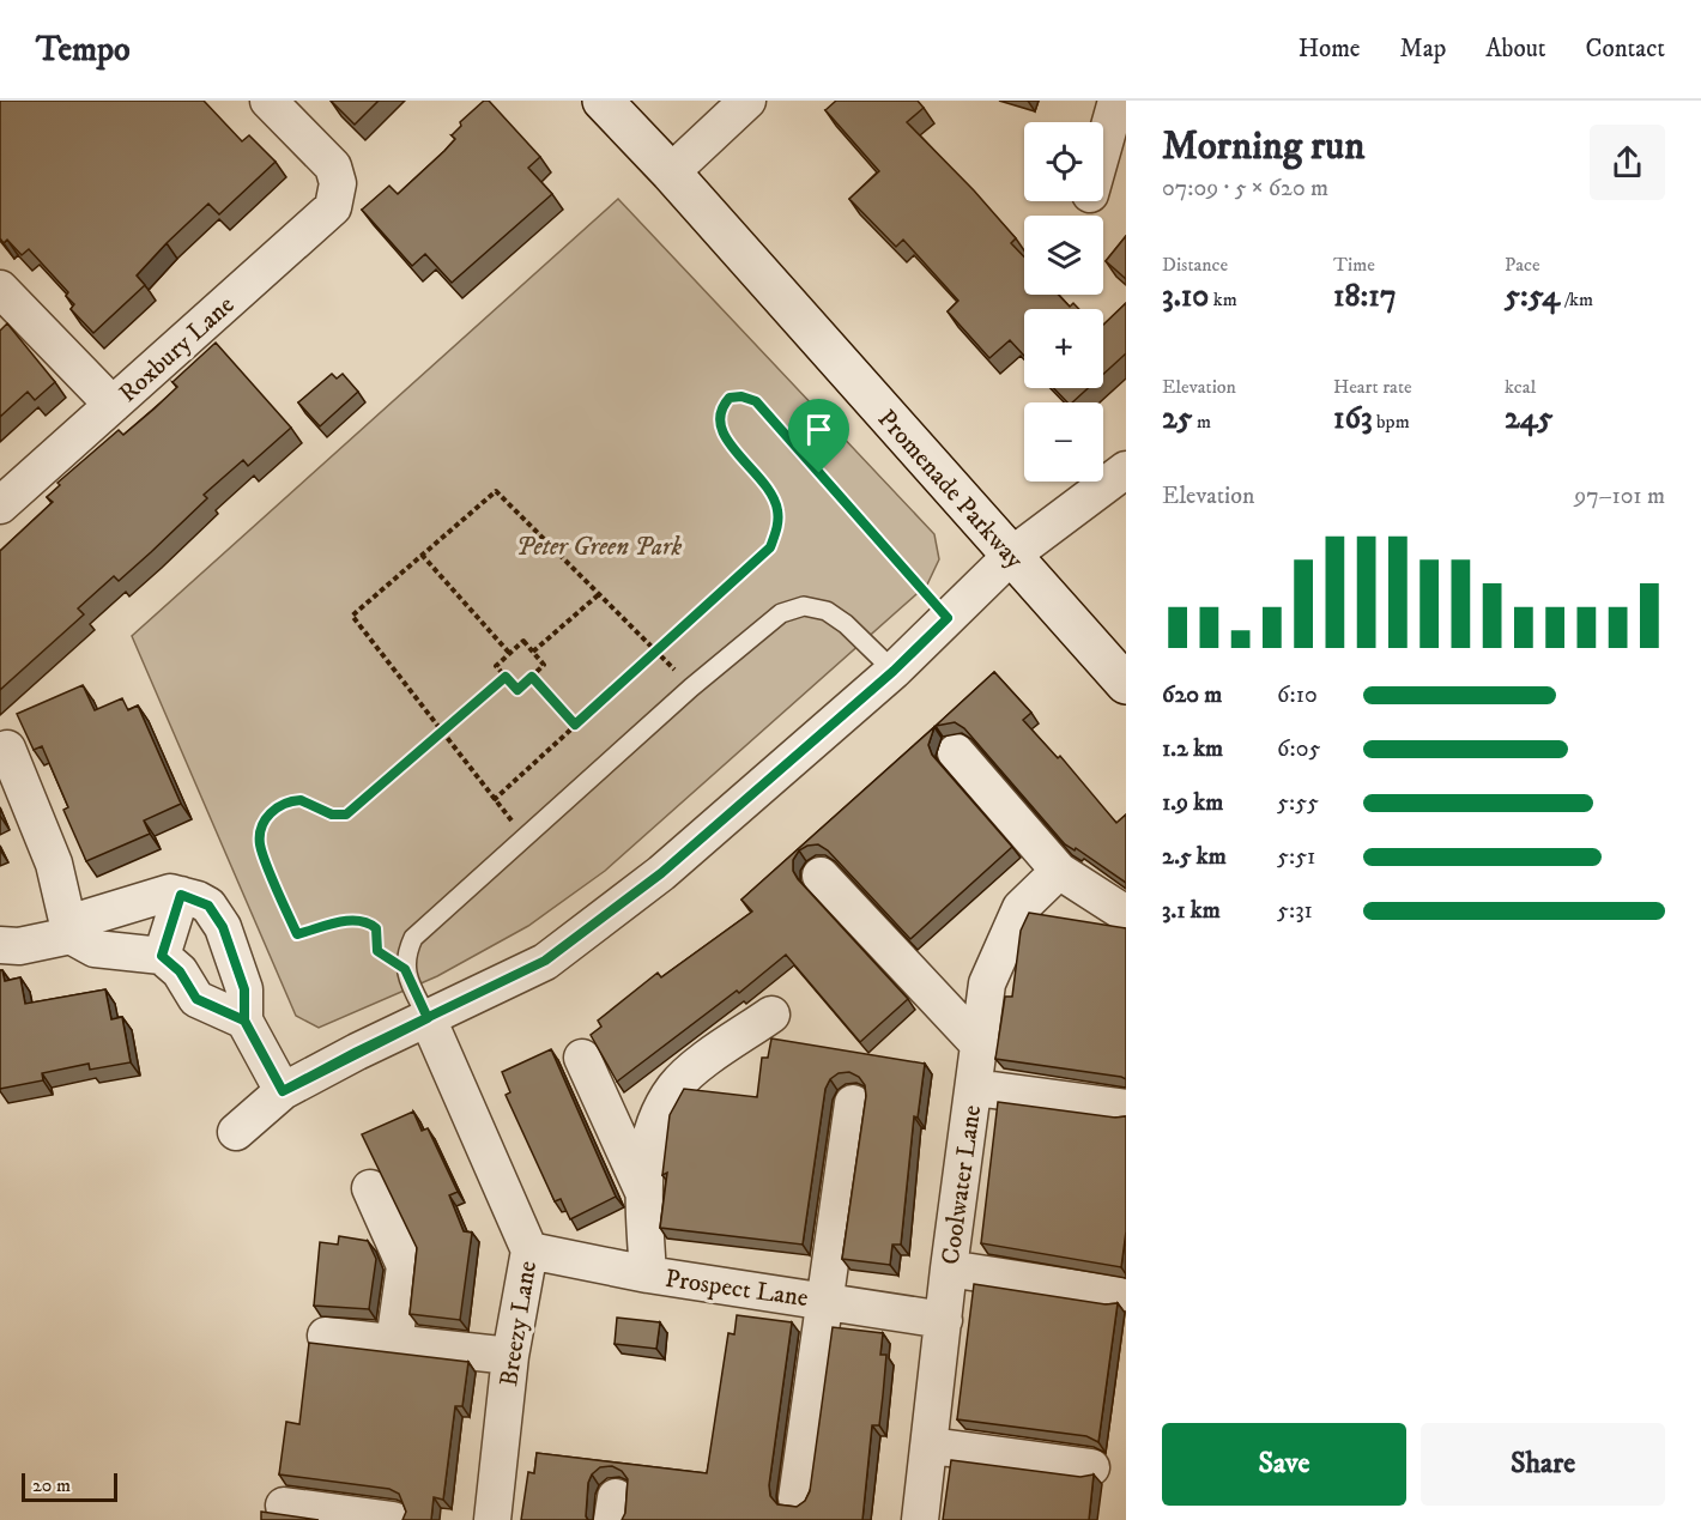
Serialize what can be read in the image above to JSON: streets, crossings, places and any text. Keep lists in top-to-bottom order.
{
  "streets": {
    "street": [
      "Roxbury Lane",
      "Promenade Parkway",
      "Coolwater Lane",
      "Prospect Lane",
      "Breezy Lane"
    ]
  },
  "crossings": [
    ["Coolwater Lane", "Prospect Lane"],
    ["Prospect Lane", "Breezy Lane"]
  ],
  "parks": ["Peter Green Park"],
  "scale_bar": "20 m",
  "page": {
    "header": "Tempo",
    "nav": [
      "Home",
      "Map",
      "About",
      "Contact"
    ],
    "heading": ["Morning run", "07:09 · 5 × 620 m"],
    "map_buttons": ["+", "−"],
    "stats": [
      ["Distance", "3.10 km"],
      ["Time", "18:17"],
      ["Pace", "5:54 /km"],
      ["Elevation", "25 m"],
      ["Heart rate", "163 bpm"],
      ["kcal", "245"]
    ],
    "chart": ["Elevation", "97–101 m"],
    "list": [
      {
        "name": "620 m",
        "note": "6:10"
      },
      {
        "name": "1.2 km",
        "note": "6:05"
      },
      {
        "name": "1.9 km",
        "note": "5:55"
      },
      {
        "name": "2.5 km",
        "note": "5:51"
      },
      {
        "name": "3.1 km",
        "note": "5:31"
      }
    ],
    "buttons": ["Save", "Share"],
    "scale": "20 m"
  }
}
